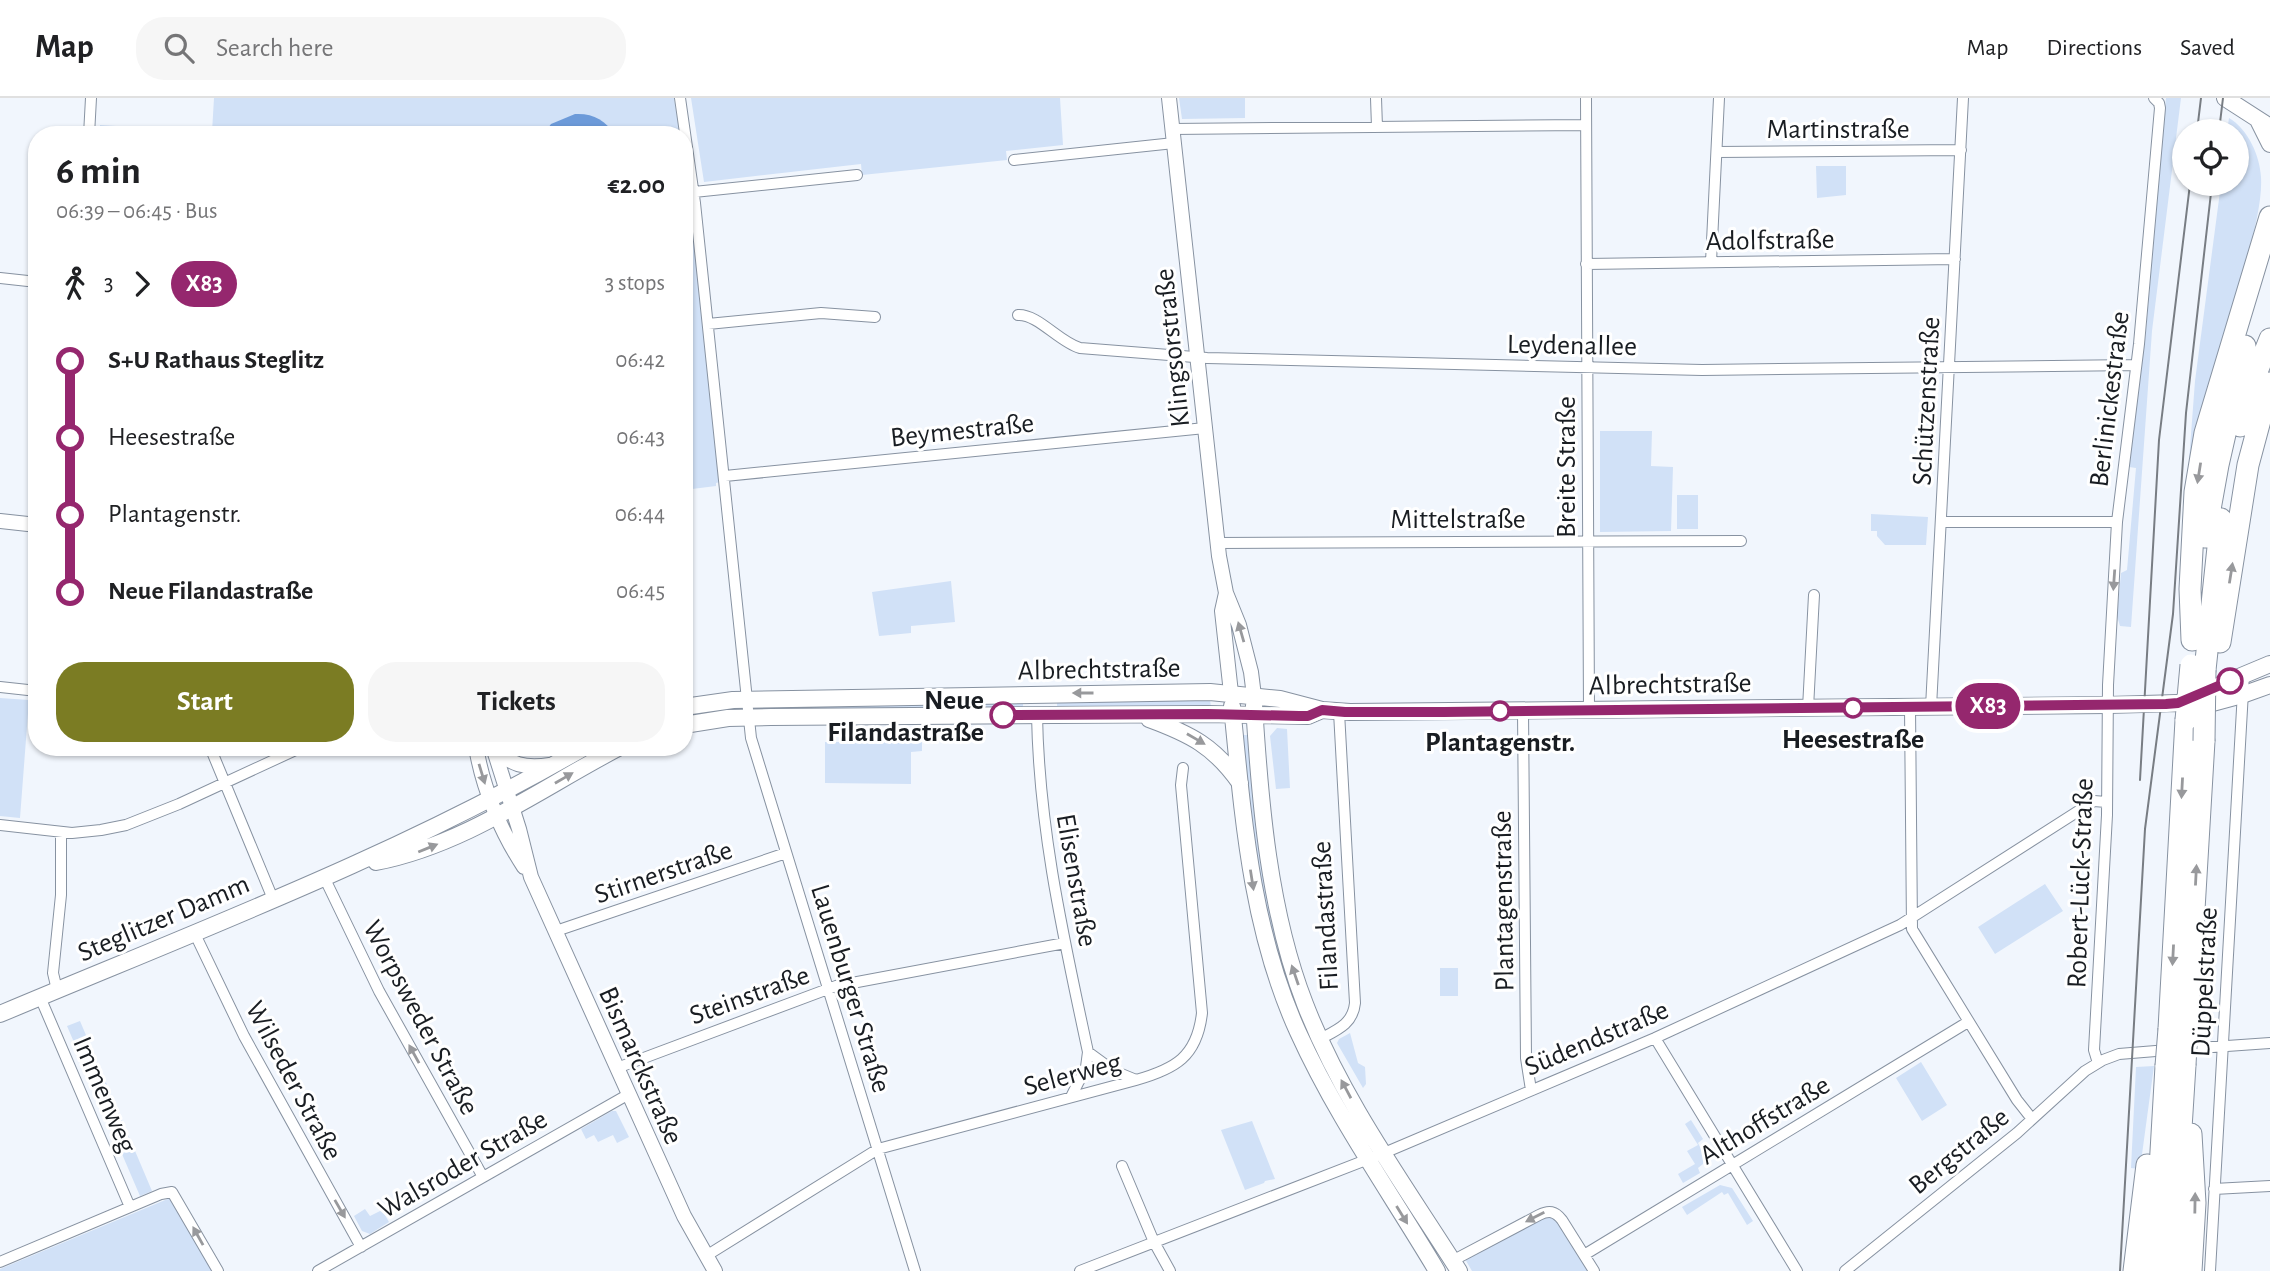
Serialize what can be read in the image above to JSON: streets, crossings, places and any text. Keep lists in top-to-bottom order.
{
  "streets": {
    "main road": ["Albrechtstraße", "Filandastraße", "Steglitzer Damm"],
    "street": [
      "Martinstraße",
      "Adolfstraße",
      "Leydenallee",
      "Klingsorstraße",
      "Berlinickestraße",
      "Schützenstraße",
      "Beymestraße",
      "Breite Straße",
      "Mittelstraße",
      "Stirnerstraße",
      "Elisenstraße",
      "Robert-Lück-Straße",
      "Plantagenstraße",
      "Düppelstraße",
      "Lauenburger Straße",
      "Steinstraße",
      "Worpsweder Straße",
      "Südendstraße",
      "Bismarckstraße",
      "Selerweg",
      "Wilseder Straße",
      "Immenweg",
      "Althoffstraße",
      "Bergstraße",
      "Walsroder Straße"
    ]
  },
  "crossings": [
    ["Martinstraße", "Schützenstraße"],
    ["Adolfstraße", "Schützenstraße"],
    ["Adolfstraße", "Breite Straße"],
    ["Leydenallee", "Klingsorstraße"],
    ["Leydenallee", "Berlinickestraße"],
    ["Leydenallee", "Schützenstraße"],
    ["Leydenallee", "Breite Straße"],
    ["Klingsorstraße", "Beymestraße"],
    ["Klingsorstraße", "Mittelstraße"],
    ["Klingsorstraße", "Albrechtstraße"],
    ["Berlinickestraße", "Albrechtstraße"],
    ["Berlinickestraße", "Robert-Lück-Straße"],
    ["Schützenstraße", "Albrechtstraße"],
    ["Beymestraße", "Lauenburger Straße"],
    ["Breite Straße", "Mittelstraße"],
    ["Breite Straße", "Albrechtstraße"],
    ["Albrechtstraße", "Elisenstraße"],
    ["Albrechtstraße", "Robert-Lück-Straße"],
    ["Albrechtstraße", "Plantagenstraße"],
    ["Albrechtstraße", "Filandastraße"],
    ["Albrechtstraße", "Düppelstraße"],
    ["Albrechtstraße", "Lauenburger Straße"],
    ["Stirnerstraße", "Lauenburger Straße"],
    ["Stirnerstraße", "Bismarckstraße"],
    ["Elisenstraße", "Steinstraße"],
    ["Robert-Lück-Straße", "Südendstraße"],
    ["Robert-Lück-Straße", "Bergstraße"],
    ["Plantagenstraße", "Südendstraße"],
    ["Filandastraße", "Südendstraße"],
    ["Steglitzer Damm", "Worpsweder Straße"],
    ["Steglitzer Damm", "Bismarckstraße"],
    ["Steglitzer Damm", "Wilseder Straße"],
    ["Steglitzer Damm", "Immenweg"],
    ["Lauenburger Straße", "Steinstraße"],
    ["Lauenburger Straße", "Selerweg"],
    ["Steinstraße", "Bismarckstraße"],
    ["Worpsweder Straße", "Walsroder Straße"],
    ["Bismarckstraße", "Selerweg"],
    ["Bismarckstraße", "Walsroder Straße"],
    ["Wilseder Straße", "Walsroder Straße"]
  ],
  "one_way": ["Filandastraße", "Worpsweder Straße", "Wilseder Straße"],
  "places": ["Heesestraße", "Plantagenstr.", "Neue Filandastraße"],
  "lines": ["bus line X83"],
  "page": {
    "header": "Map",
    "search": "Search here",
    "nav": ["Map", "Directions", "Saved"],
    "on_map": "X83",
    "heading": ["6 min", "06:39 – 06:45 · Bus", "€2.00"],
    "legs": ["3", "X83", "3 stops"],
    "list": [
      {
        "name": "S+U Rathaus Steglitz",
        "value": "06:42"
      },
      {
        "name": "Heesestraße",
        "value": "06:43"
      },
      {
        "name": "Plantagenstr.",
        "value": "06:44"
      },
      {
        "name": "Neue Filandastraße",
        "value": "06:45"
      }
    ],
    "buttons": ["Start", "Tickets"]
  }
}
